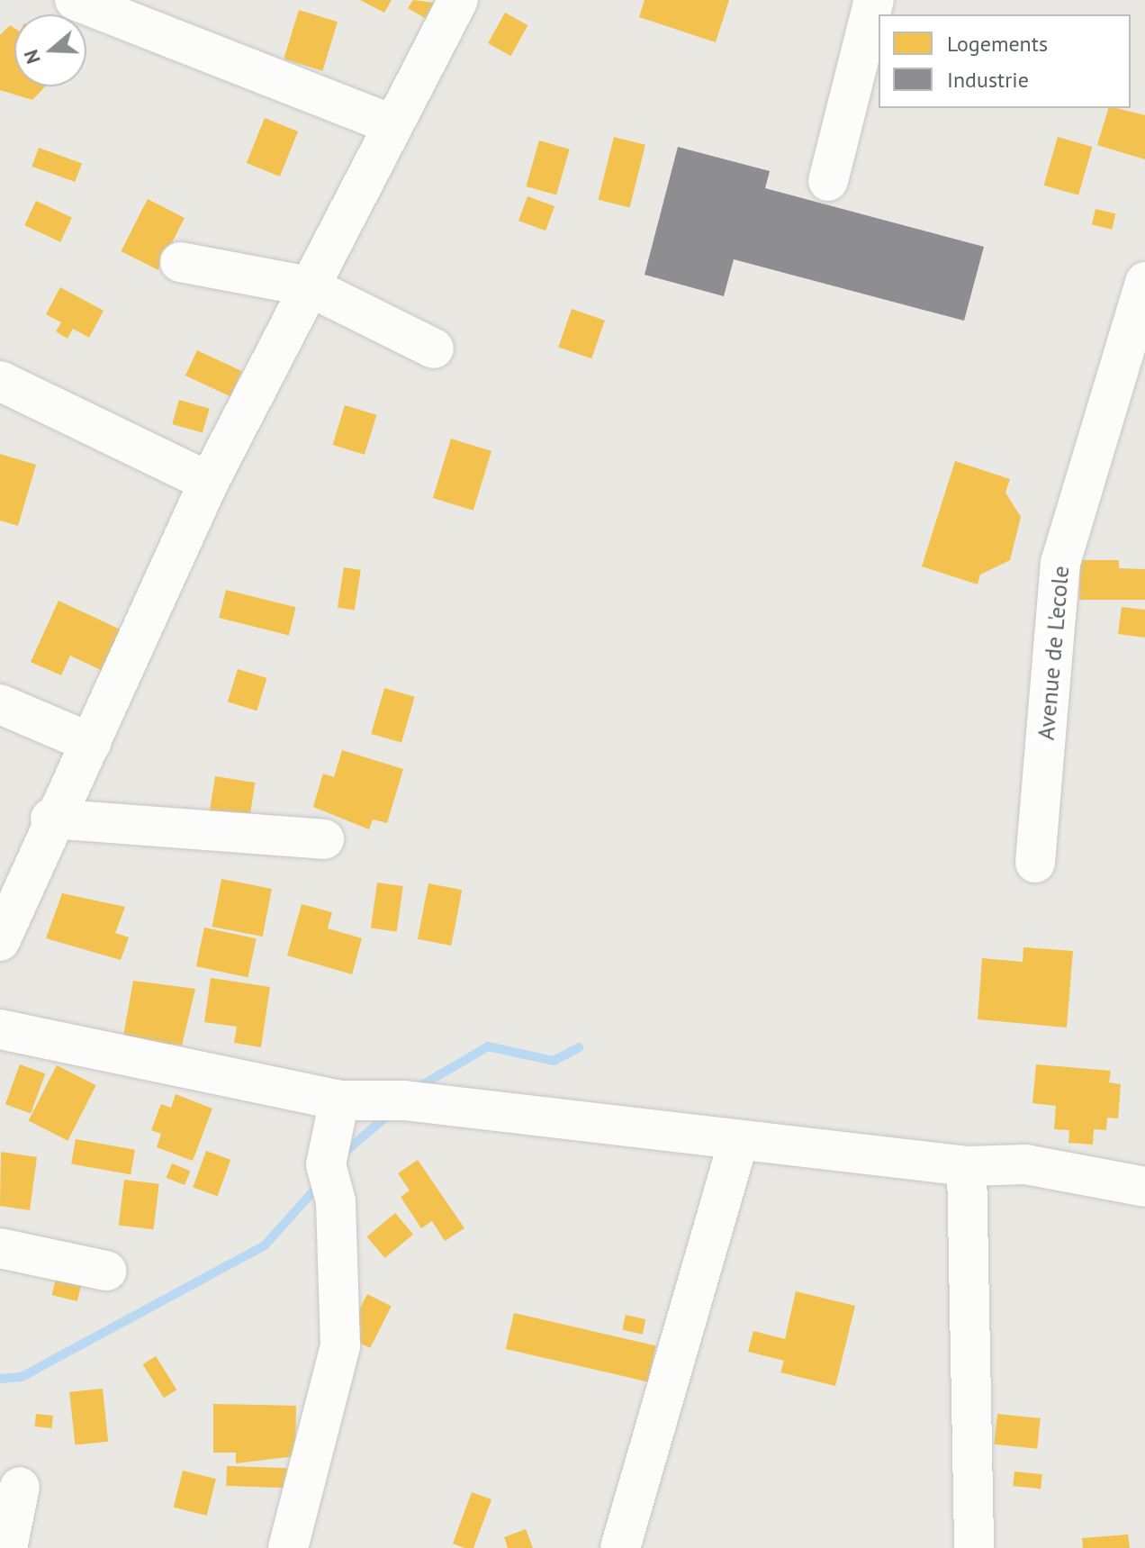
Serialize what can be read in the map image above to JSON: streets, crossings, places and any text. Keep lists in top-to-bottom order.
{
  "streets": {
    "street": ["Avenue de L'ecole"]
  },
  "legend": ["Logements", "Industrie"],
  "north": "left"
}
